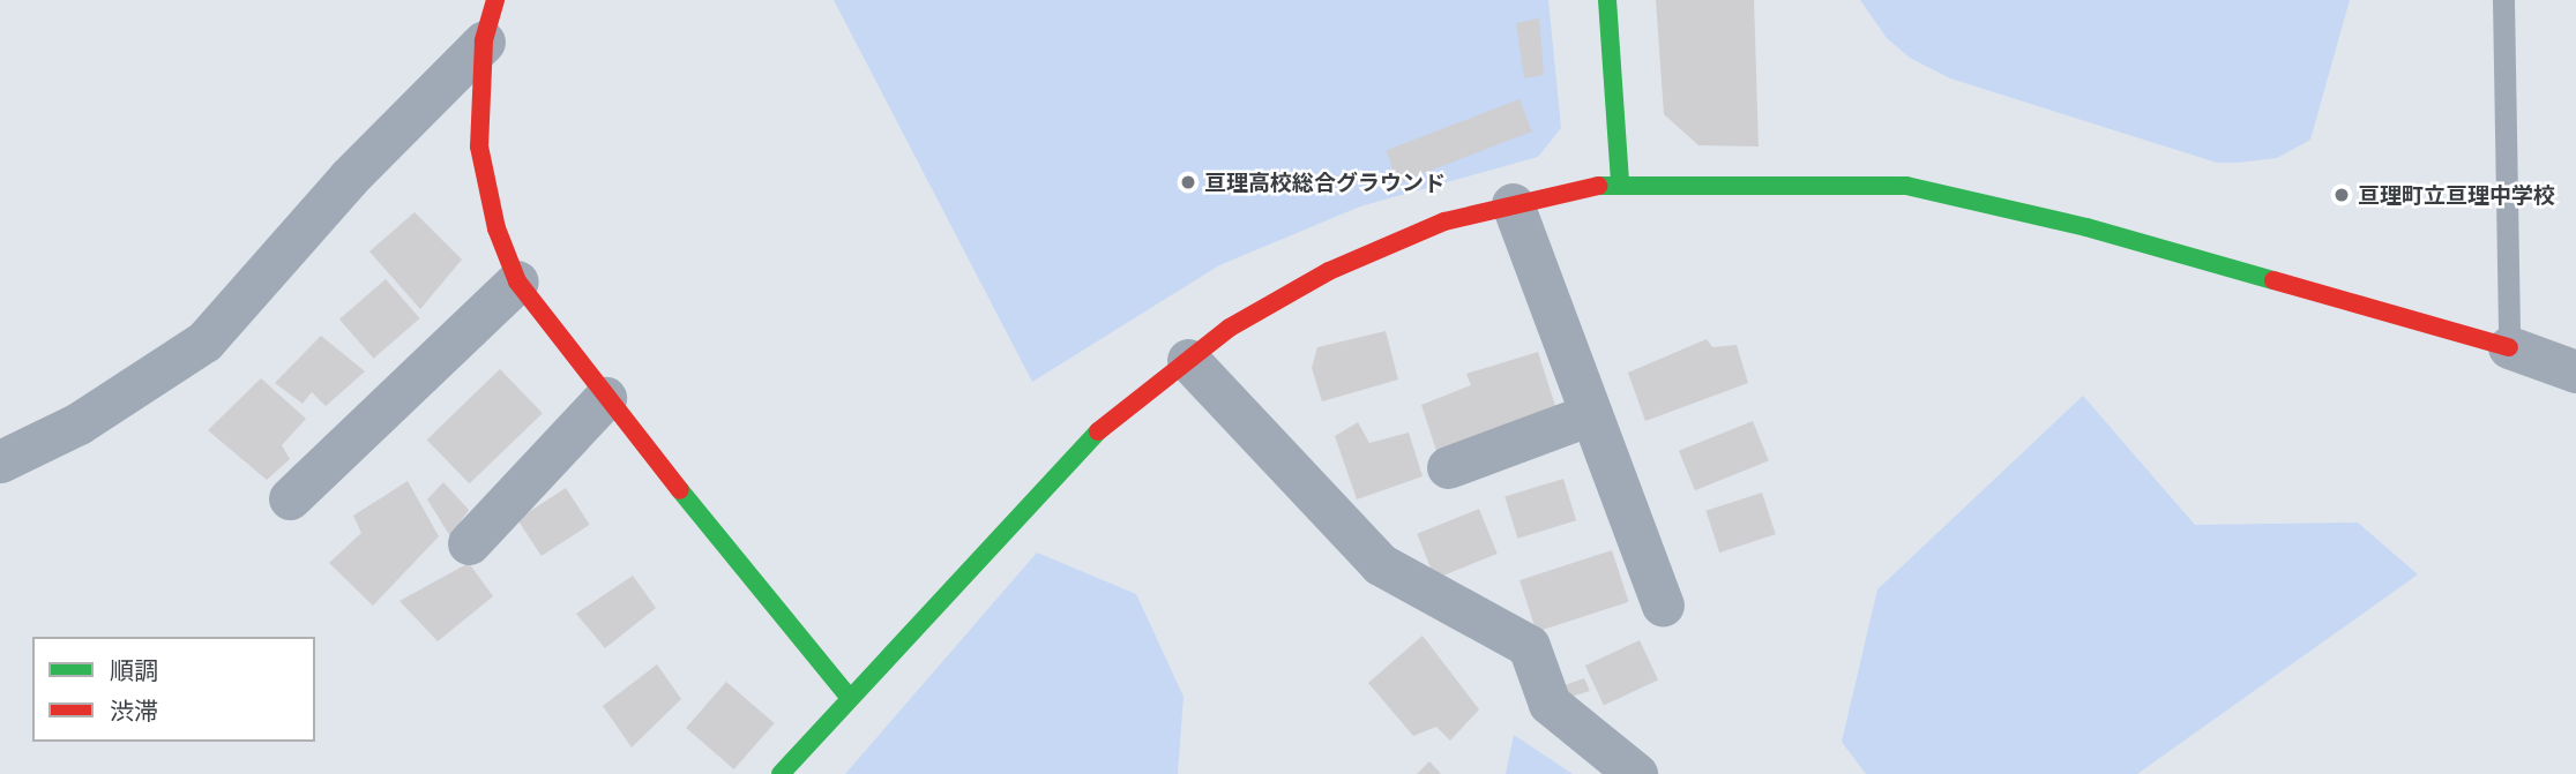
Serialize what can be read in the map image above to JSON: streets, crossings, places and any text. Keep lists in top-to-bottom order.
{
  "places": ["亘理高校総合グラウンド", "亘理町立亘理中学校"],
  "legend": ["順調", "渋滞"]
}
